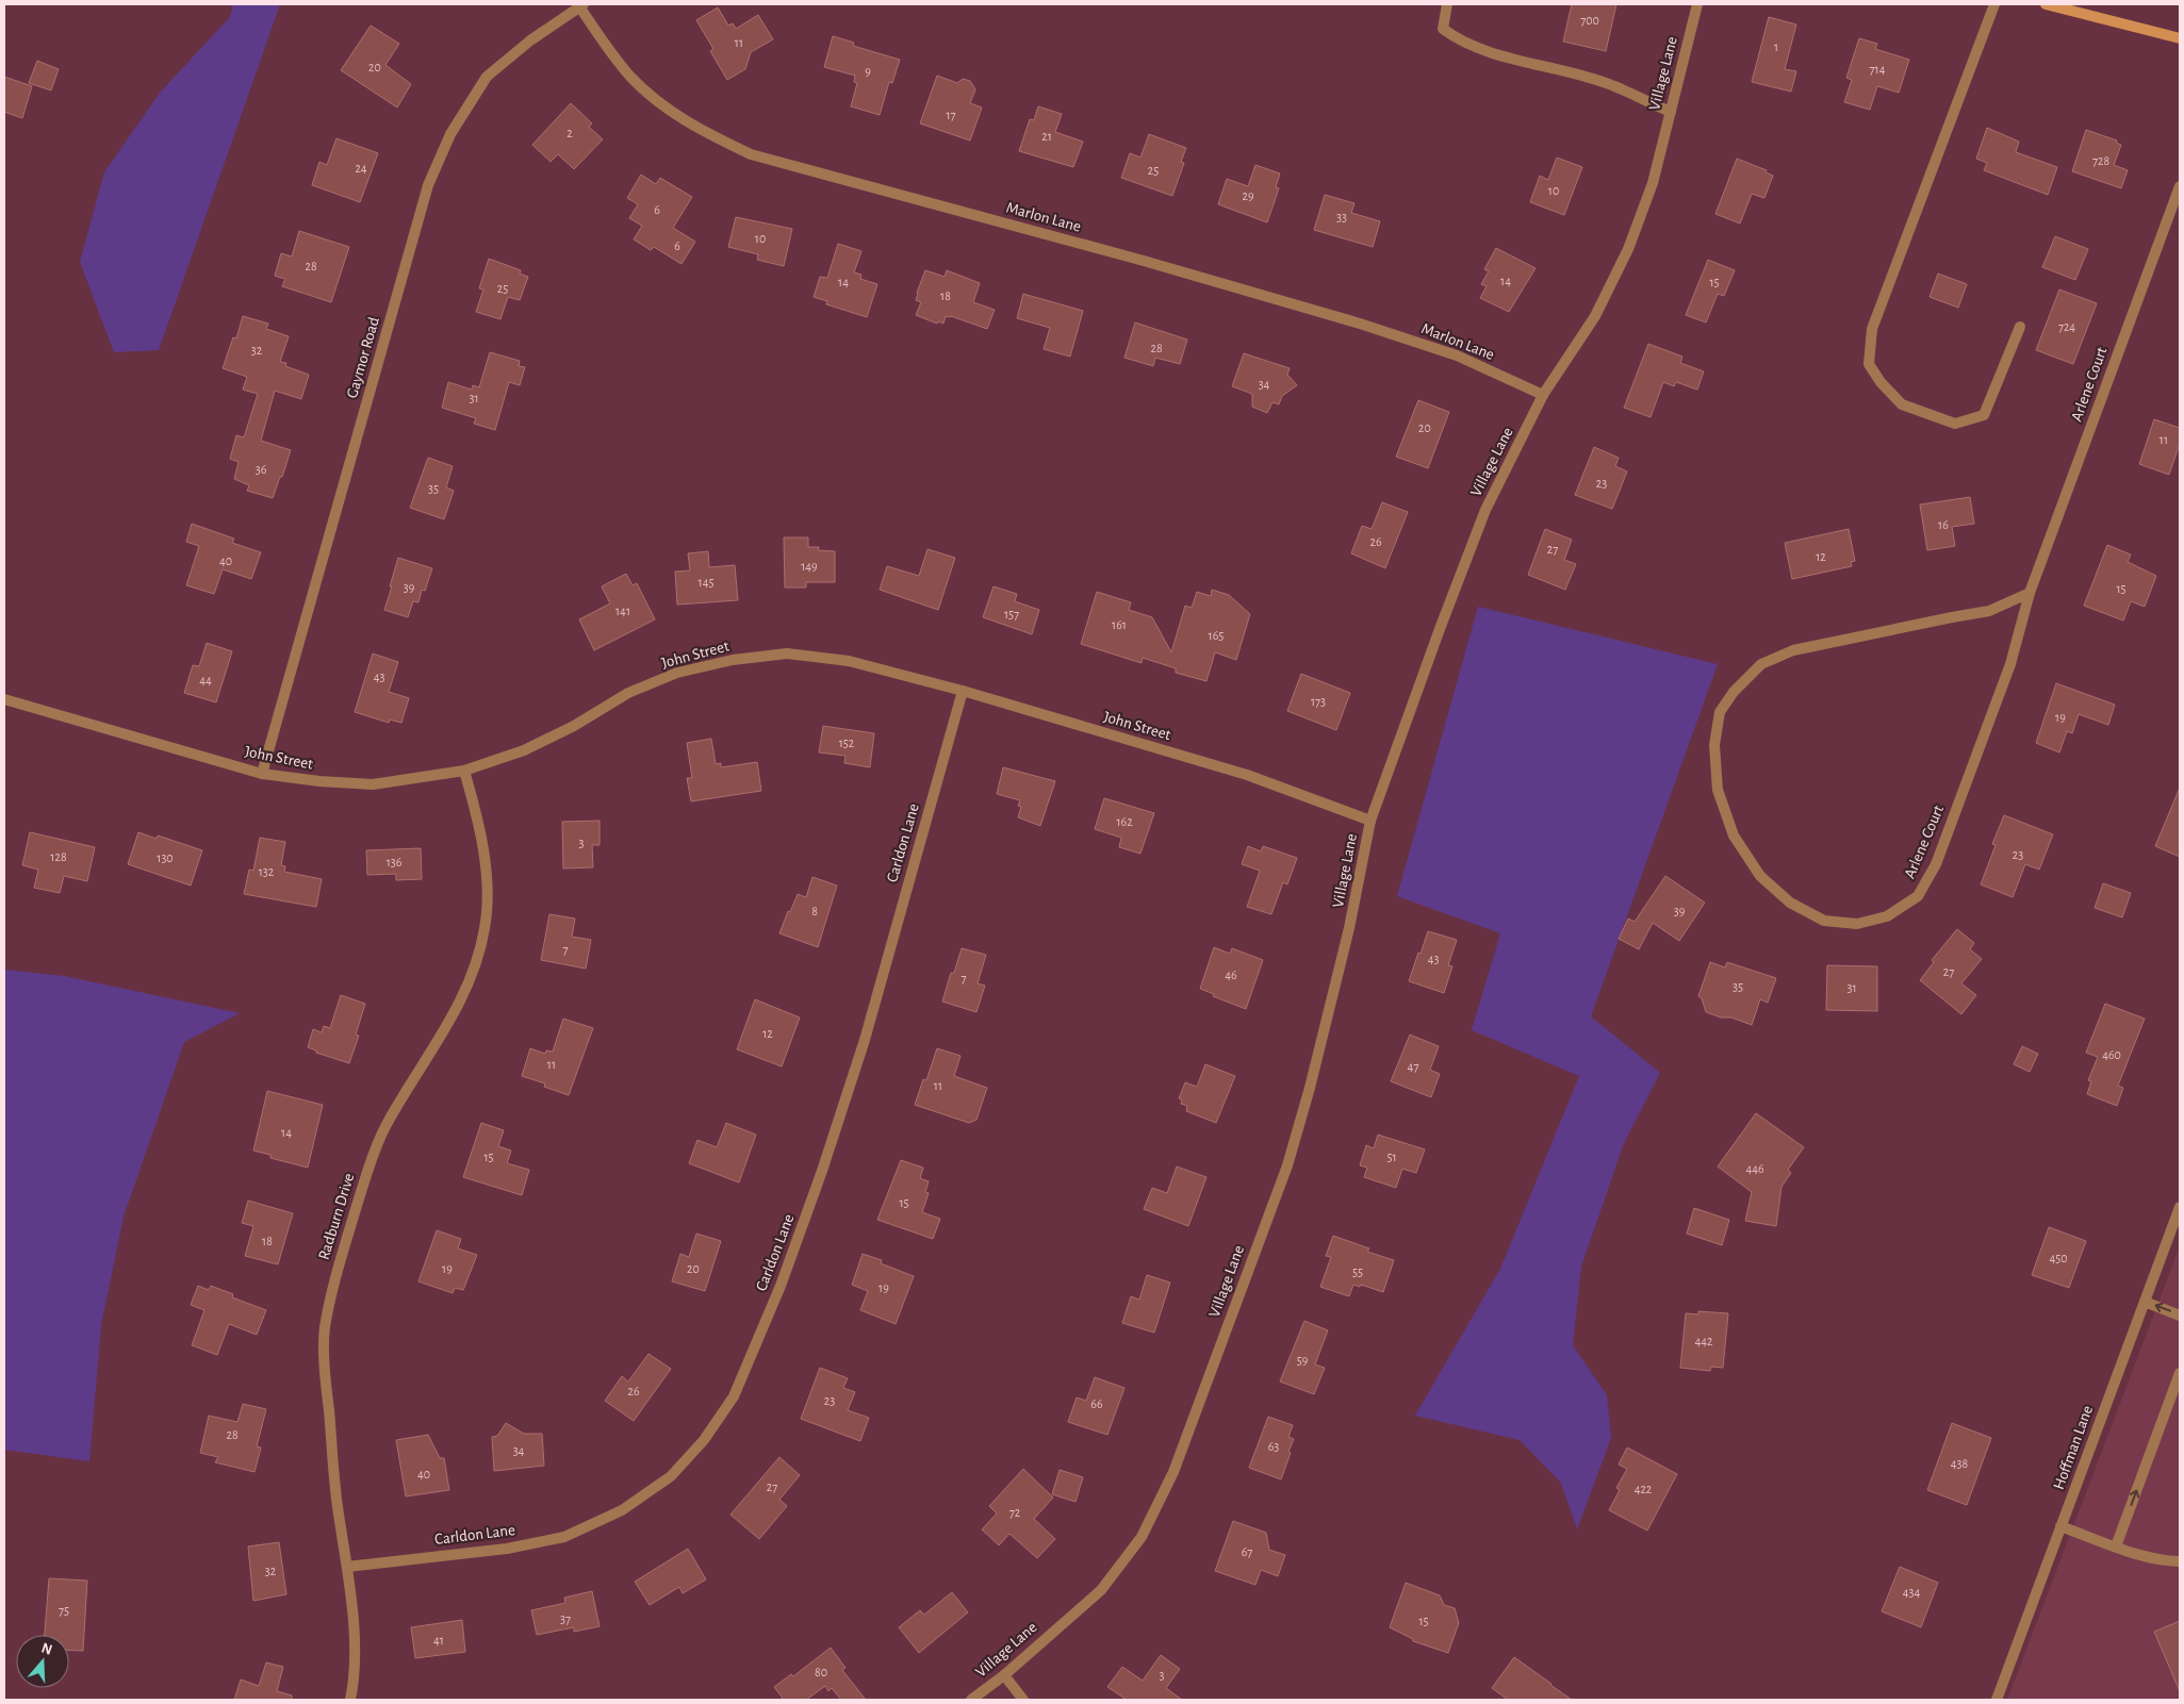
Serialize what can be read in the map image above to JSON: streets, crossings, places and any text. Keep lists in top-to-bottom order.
{
  "streets": {
    "street": [
      "Village Lane",
      "Marlon Lane",
      "Gaymor Road",
      "Arlene Court",
      "John Street",
      "Carldon Lane",
      "Radburn Drive",
      "Hoffman Lane"
    ]
  },
  "crossings": [
    ["Village Lane", "Marlon Lane"],
    ["Village Lane", "John Street"],
    ["Marlon Lane", "Gaymor Road"],
    ["Gaymor Road", "John Street"],
    ["John Street", "Carldon Lane"],
    ["John Street", "Radburn Drive"],
    ["Carldon Lane", "Radburn Drive"]
  ],
  "house_numbers": [
    "700",
    "11",
    "1",
    "20",
    "714",
    "9",
    "17",
    "2",
    "21",
    "728",
    "24",
    "25",
    "10",
    "29",
    "6",
    "33",
    "10",
    "6",
    "28",
    "14",
    "14",
    "15",
    "25",
    "18",
    "724",
    "28",
    "32",
    "34",
    "31",
    "20",
    "11",
    "36",
    "23",
    "35",
    "16",
    "26",
    "27",
    "12",
    "40",
    "149",
    "145",
    "39",
    "15",
    "141",
    "157",
    "161",
    "165",
    "43",
    "44",
    "173",
    "19",
    "152",
    "162",
    "3",
    "23",
    "128",
    "130",
    "136",
    "132",
    "8",
    "39",
    "7",
    "43",
    "27",
    "46",
    "7",
    "35",
    "31",
    "12",
    "460",
    "11",
    "47",
    "11",
    "14",
    "15",
    "51",
    "446",
    "15",
    "18",
    "450",
    "19",
    "20",
    "55",
    "19",
    "442",
    "59",
    "26",
    "23",
    "66",
    "28",
    "63",
    "34",
    "438",
    "40",
    "27",
    "422",
    "72",
    "67",
    "32",
    "434",
    "75",
    "37",
    "15",
    "41",
    "80",
    "3"
  ],
  "north": "top"
}
